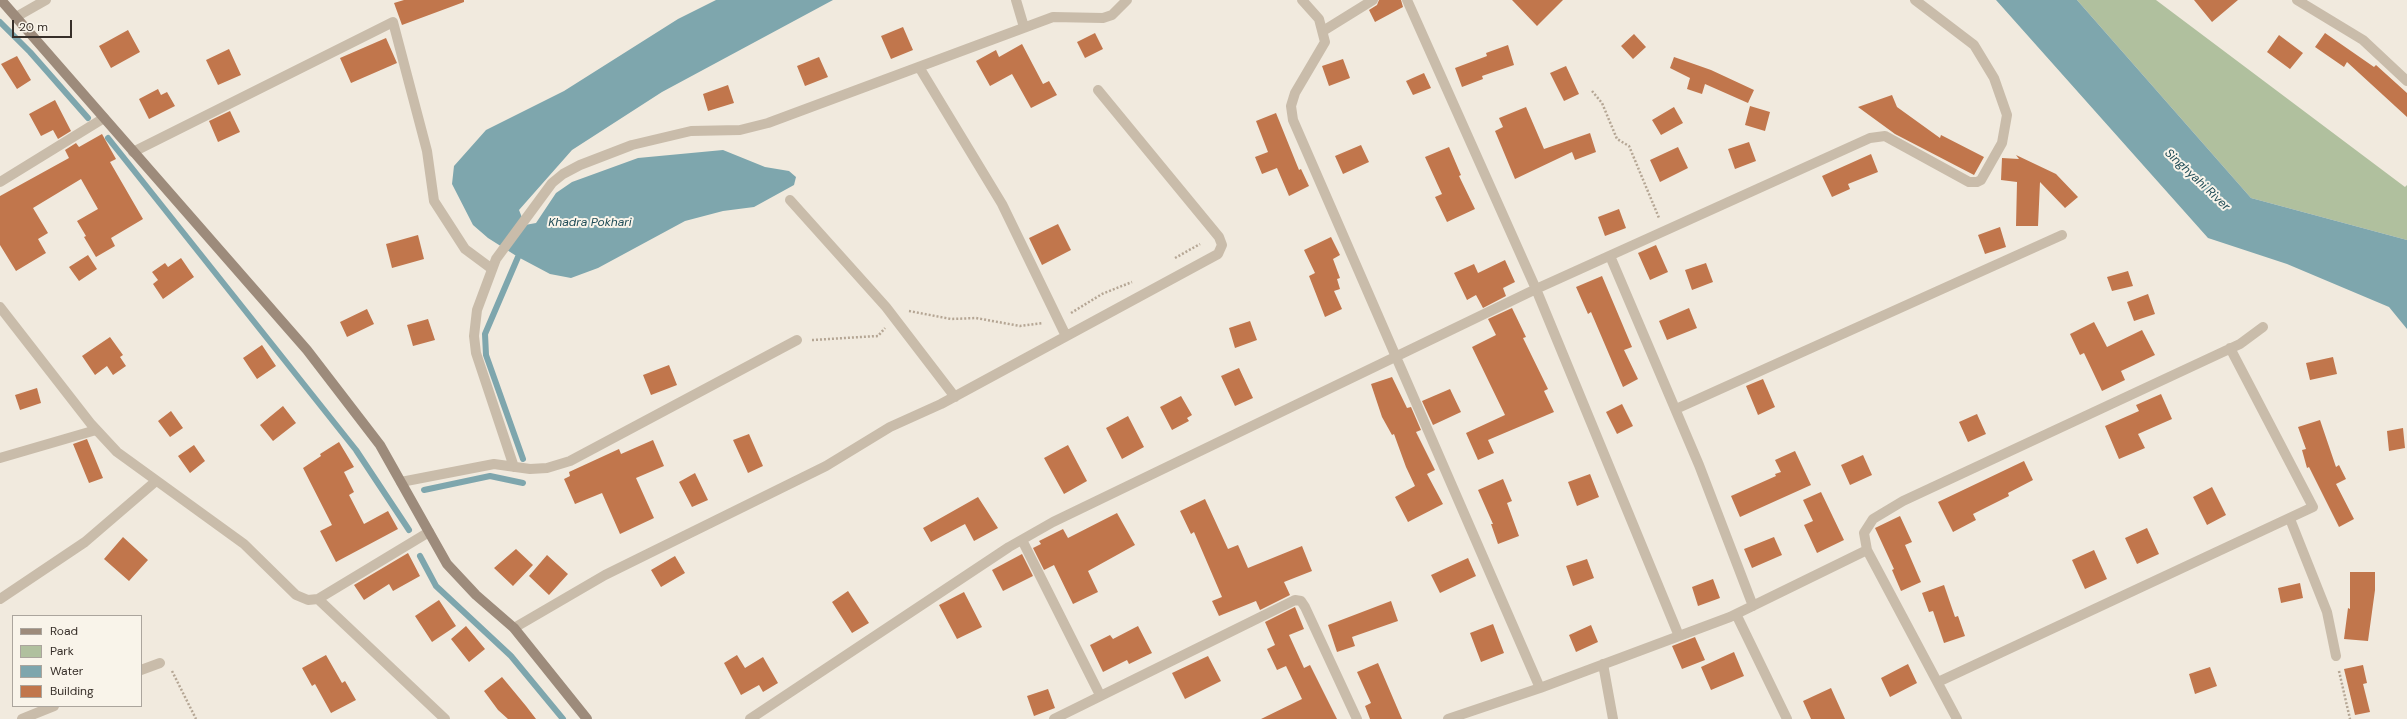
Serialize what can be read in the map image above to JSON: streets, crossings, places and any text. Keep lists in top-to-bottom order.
{
  "water": ["Singhyahi River", "Khadra Pokhari"],
  "legend": [
    "Road",
    "Park",
    "Water",
    "Building"
  ],
  "scale_bar": "20 m"
}
